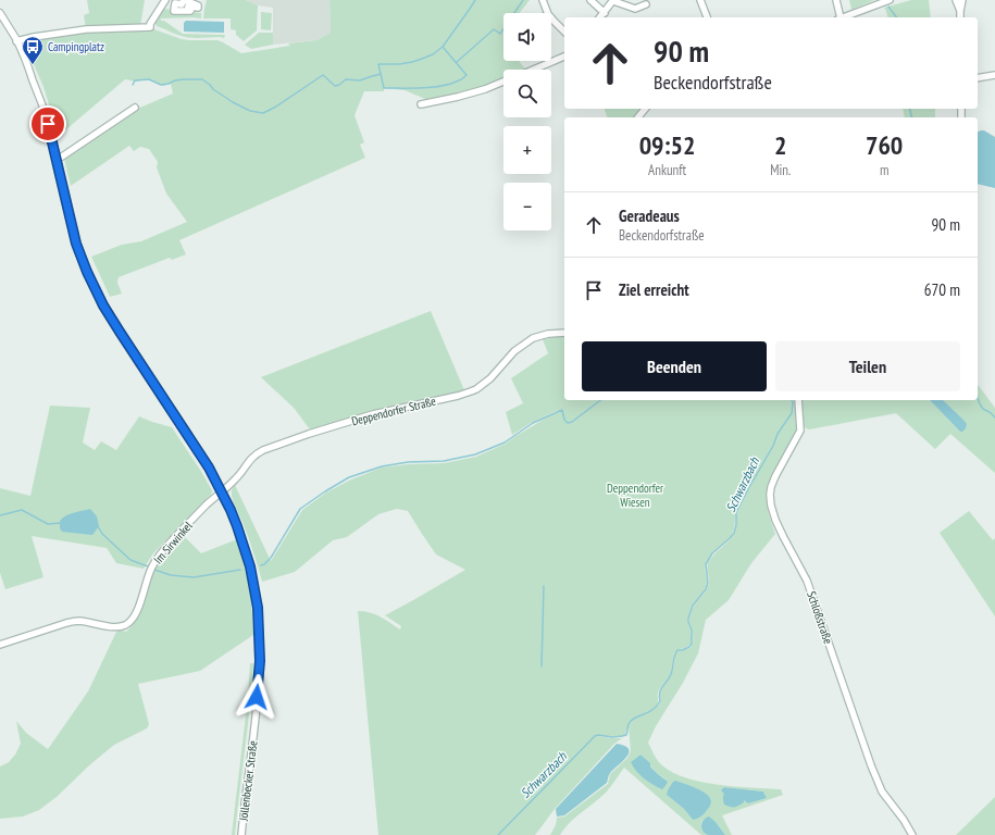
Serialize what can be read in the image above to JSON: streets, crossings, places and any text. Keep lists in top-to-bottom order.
{
  "streets": {
    "street": [
      "Deppendorfer Straße",
      "Im Sirwinkel",
      "Schloßstraße",
      "Jöllenbecker Straße"
    ]
  },
  "crossings": [
    ["Deppendorfer Straße", "Im Sirwinkel"],
    ["Deppendorfer Straße", "Jöllenbecker Straße"],
    ["Im Sirwinkel", "Jöllenbecker Straße"]
  ],
  "water": ["Schwarzbach"],
  "parks": ["Deppendorfer Wiesen"],
  "places": {
    "bus stop": ["Campingplatz"]
  },
  "page": {
    "map_buttons": ["+", "−"],
    "turn": ["90 m", "Beckendorfstraße"],
    "eta": [
      "09:52",
      "Ankunft",
      "2",
      "Min.",
      "760",
      "m"
    ],
    "list": [
      {
        "name": "Geradeaus",
        "note": "Beckendorfstraße",
        "value": "90 m"
      },
      {
        "name": "Ziel erreicht",
        "value": "670 m"
      }
    ],
    "buttons": ["Beenden", "Teilen"]
  }
}
